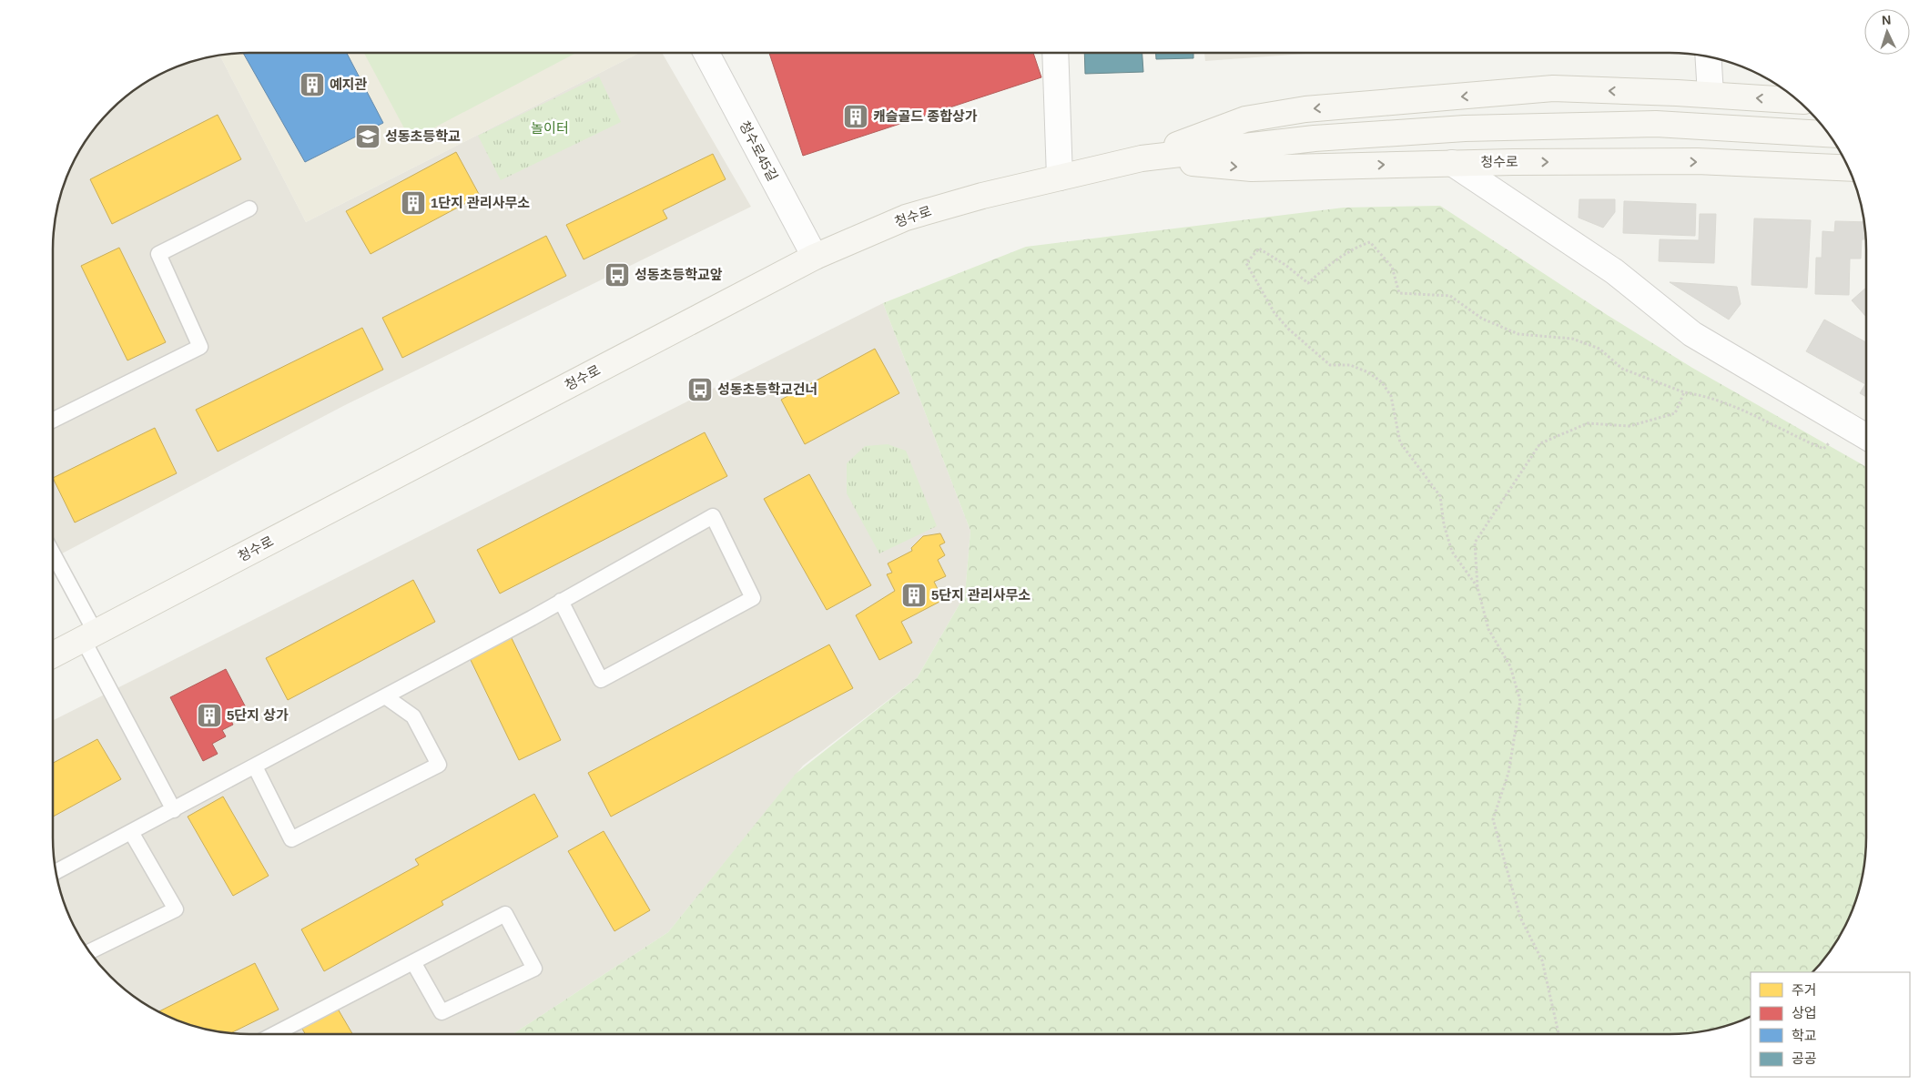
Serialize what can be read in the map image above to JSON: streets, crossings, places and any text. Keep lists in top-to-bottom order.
{
  "streets": {
    "main road": ["청수로"],
    "street": ["청수로45길"]
  },
  "crossings": [
    ["청수로45길", "청수로"]
  ],
  "parks": ["놀이터"],
  "places": {
    "building": [
      "예지관",
      "캐슬골드 종합상가",
      "1단지 관리사무소",
      "5단지 관리사무소",
      "5단지 상가"
    ],
    "school or university": ["성동초등학교"],
    "bus stop": ["성동초등학교앞", "성동초등학교건너"]
  },
  "legend": [
    "주거",
    "상업",
    "학교",
    "공공"
  ],
  "north": "top"
}
